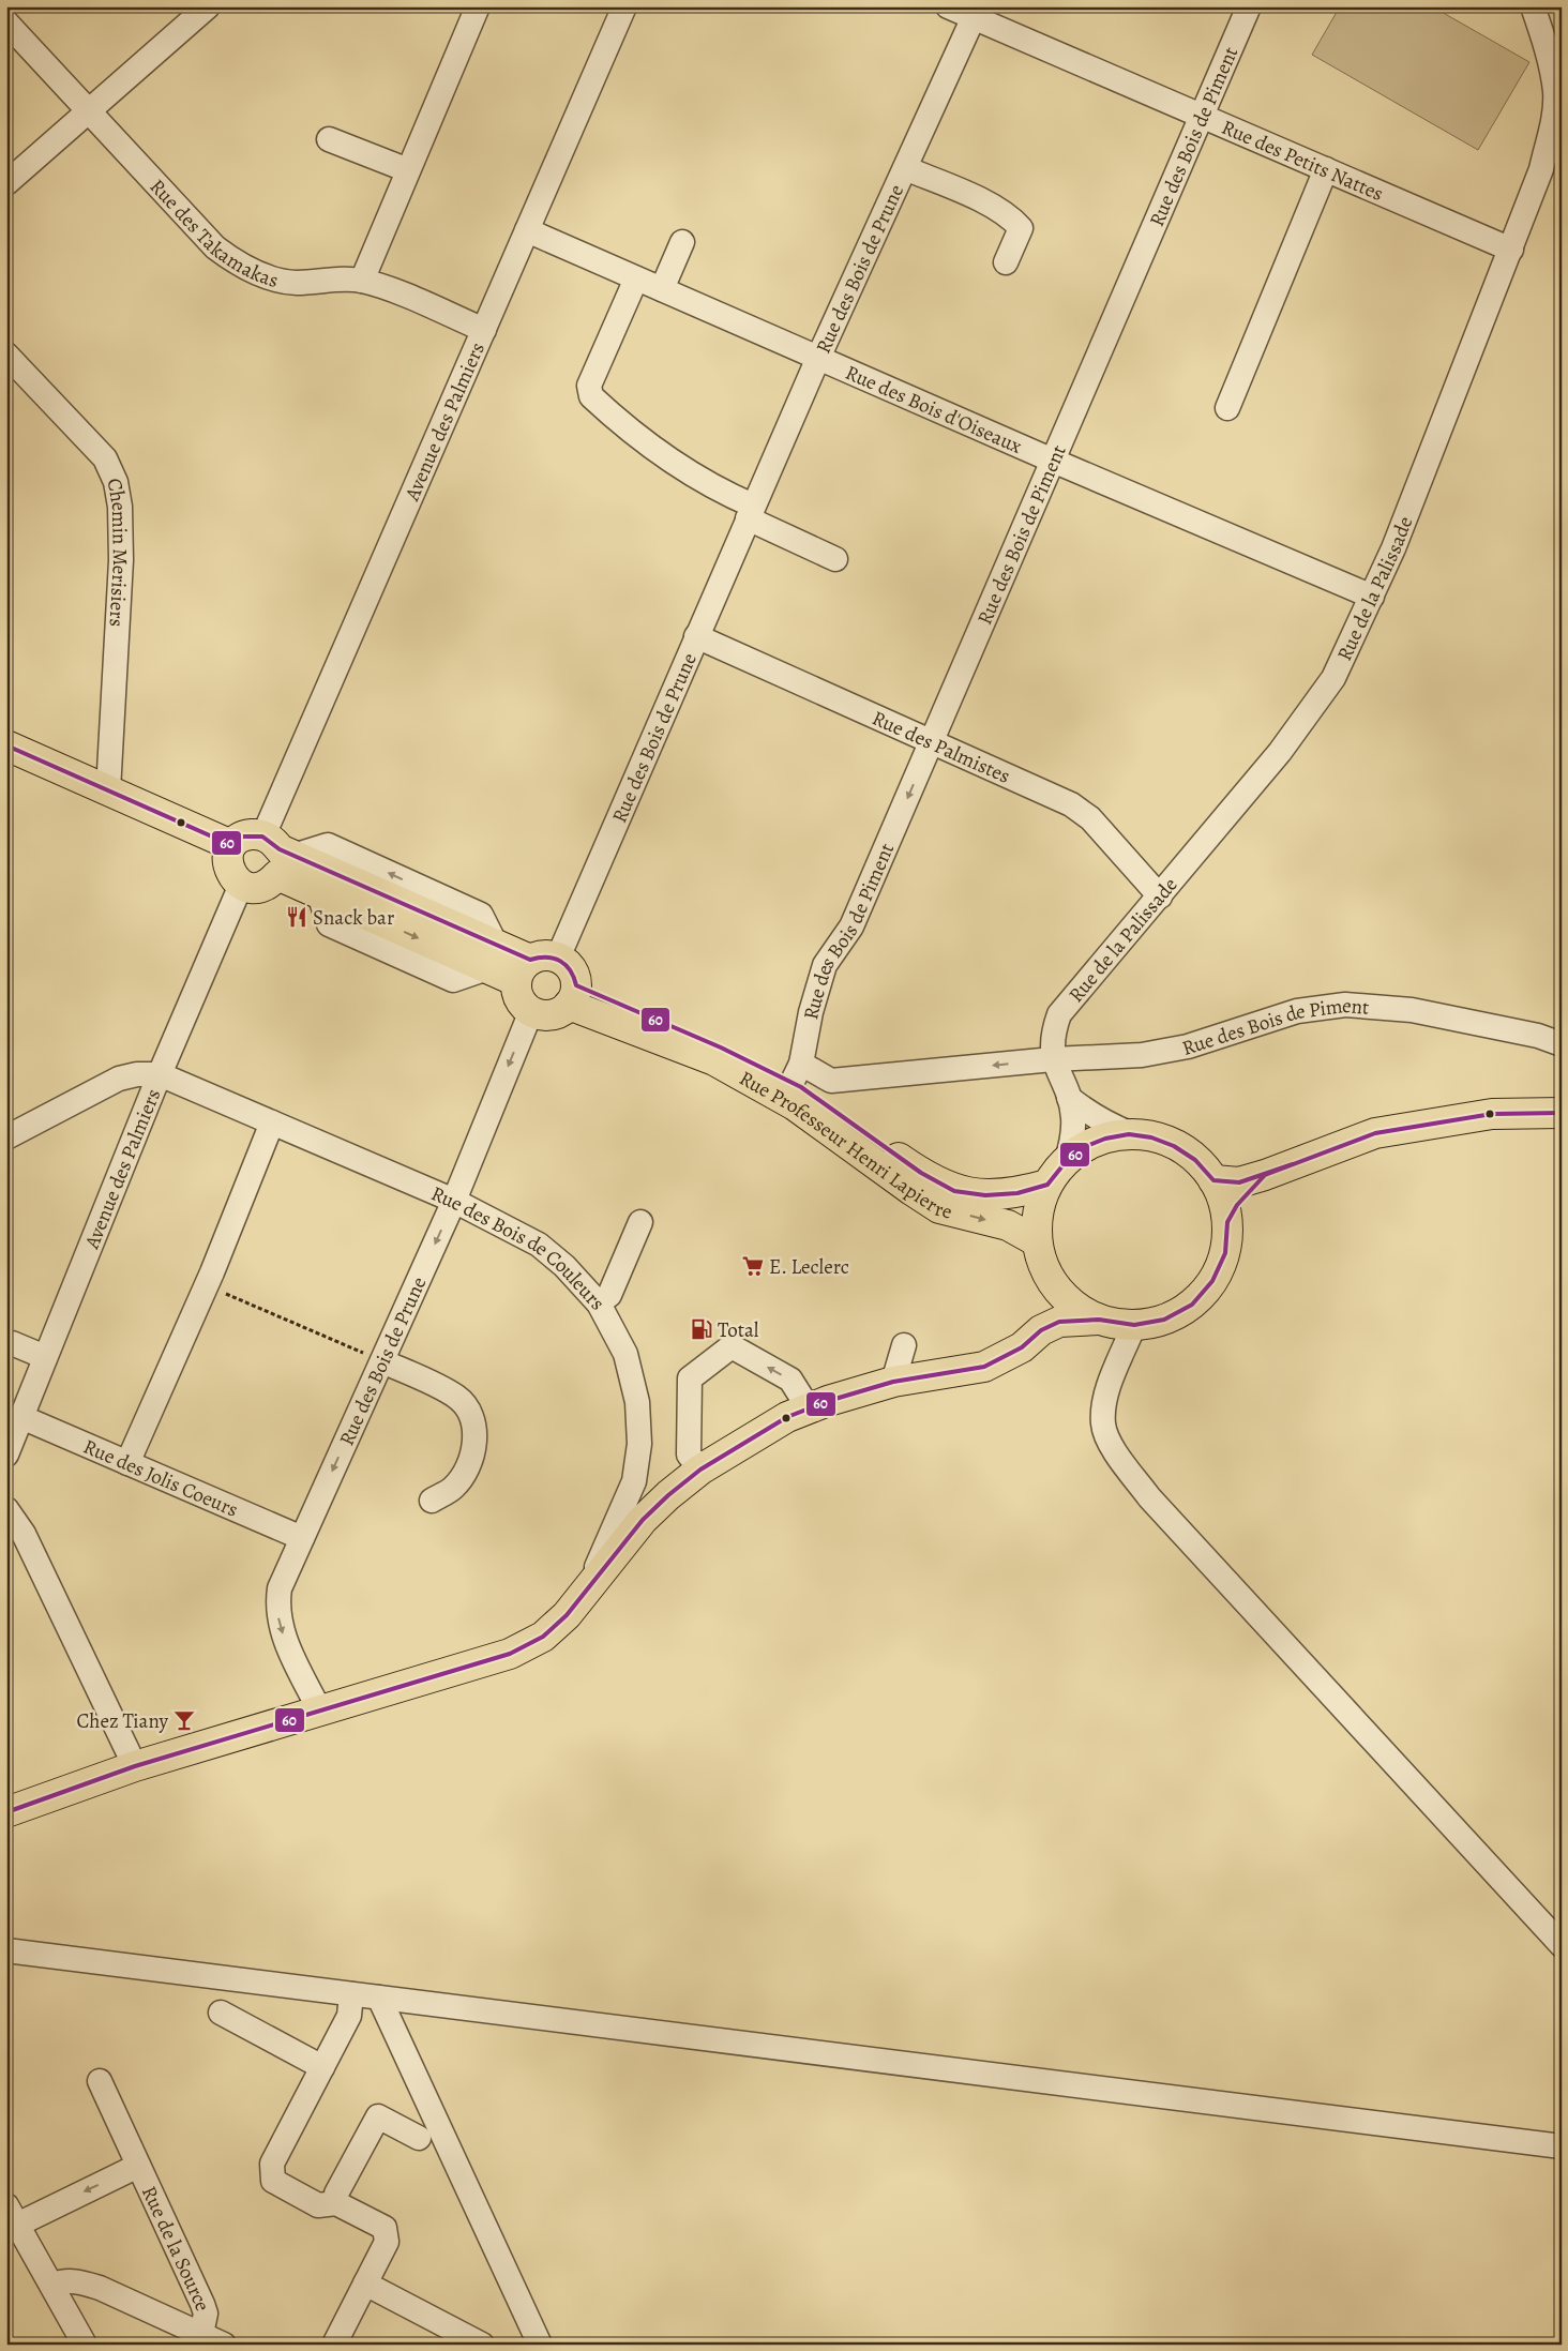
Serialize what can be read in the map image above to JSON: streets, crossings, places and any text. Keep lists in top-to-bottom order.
{
  "streets": {
    "main road": ["Rue Professeur Henri Lapierre"],
    "street": [
      "Rue des Bois de Piment",
      "Rue des Petits Nattes",
      "Rue des Takamakas",
      "Rue des Bois de Prune",
      "Rue des Bois d'Oiseaux",
      "Avenue des Palmiers",
      "Chemin Merisiers",
      "Rue de la Palissade",
      "Rue des Palmistes",
      "Rue des Bois de Couleurs",
      "Rue des Jolis Coeurs",
      "Rue de la Source"
    ]
  },
  "crossings": [
    ["Rue des Bois de Piment", "Rue des Petits Nattes"],
    ["Rue des Bois de Piment", "Rue des Bois d'Oiseaux"],
    ["Rue des Bois de Piment", "Rue de la Palissade"],
    ["Rue des Bois de Piment", "Rue des Palmistes"],
    ["Rue des Bois de Piment", "Rue Professeur Henri Lapierre"],
    ["Rue des Petits Nattes", "Rue des Bois de Prune"],
    ["Rue des Petits Nattes", "Rue de la Palissade"],
    ["Rue des Takamakas", "Avenue des Palmiers"],
    ["Rue des Bois de Prune", "Rue des Bois d'Oiseaux"],
    ["Rue des Bois de Prune", "Rue des Palmistes"],
    ["Rue des Bois de Prune", "Rue Professeur Henri Lapierre"],
    ["Rue des Bois de Prune", "Rue des Bois de Couleurs"],
    ["Rue des Bois de Prune", "Rue des Jolis Coeurs"],
    ["Rue des Bois d'Oiseaux", "Avenue des Palmiers"],
    ["Rue des Bois d'Oiseaux", "Rue de la Palissade"],
    ["Avenue des Palmiers", "Rue des Bois de Couleurs"],
    ["Avenue des Palmiers", "Rue des Jolis Coeurs"],
    ["Rue de la Palissade", "Rue des Palmistes"],
    ["Rue de la Palissade", "Rue Professeur Henri Lapierre"]
  ],
  "places": {
    "restaurant": ["Snack bar"],
    "supermarket": ["E. Leclerc"],
    "fuel station": ["Total"],
    "bar": ["Chez Tiany"]
  },
  "lines": ["transit line 60"]
}
